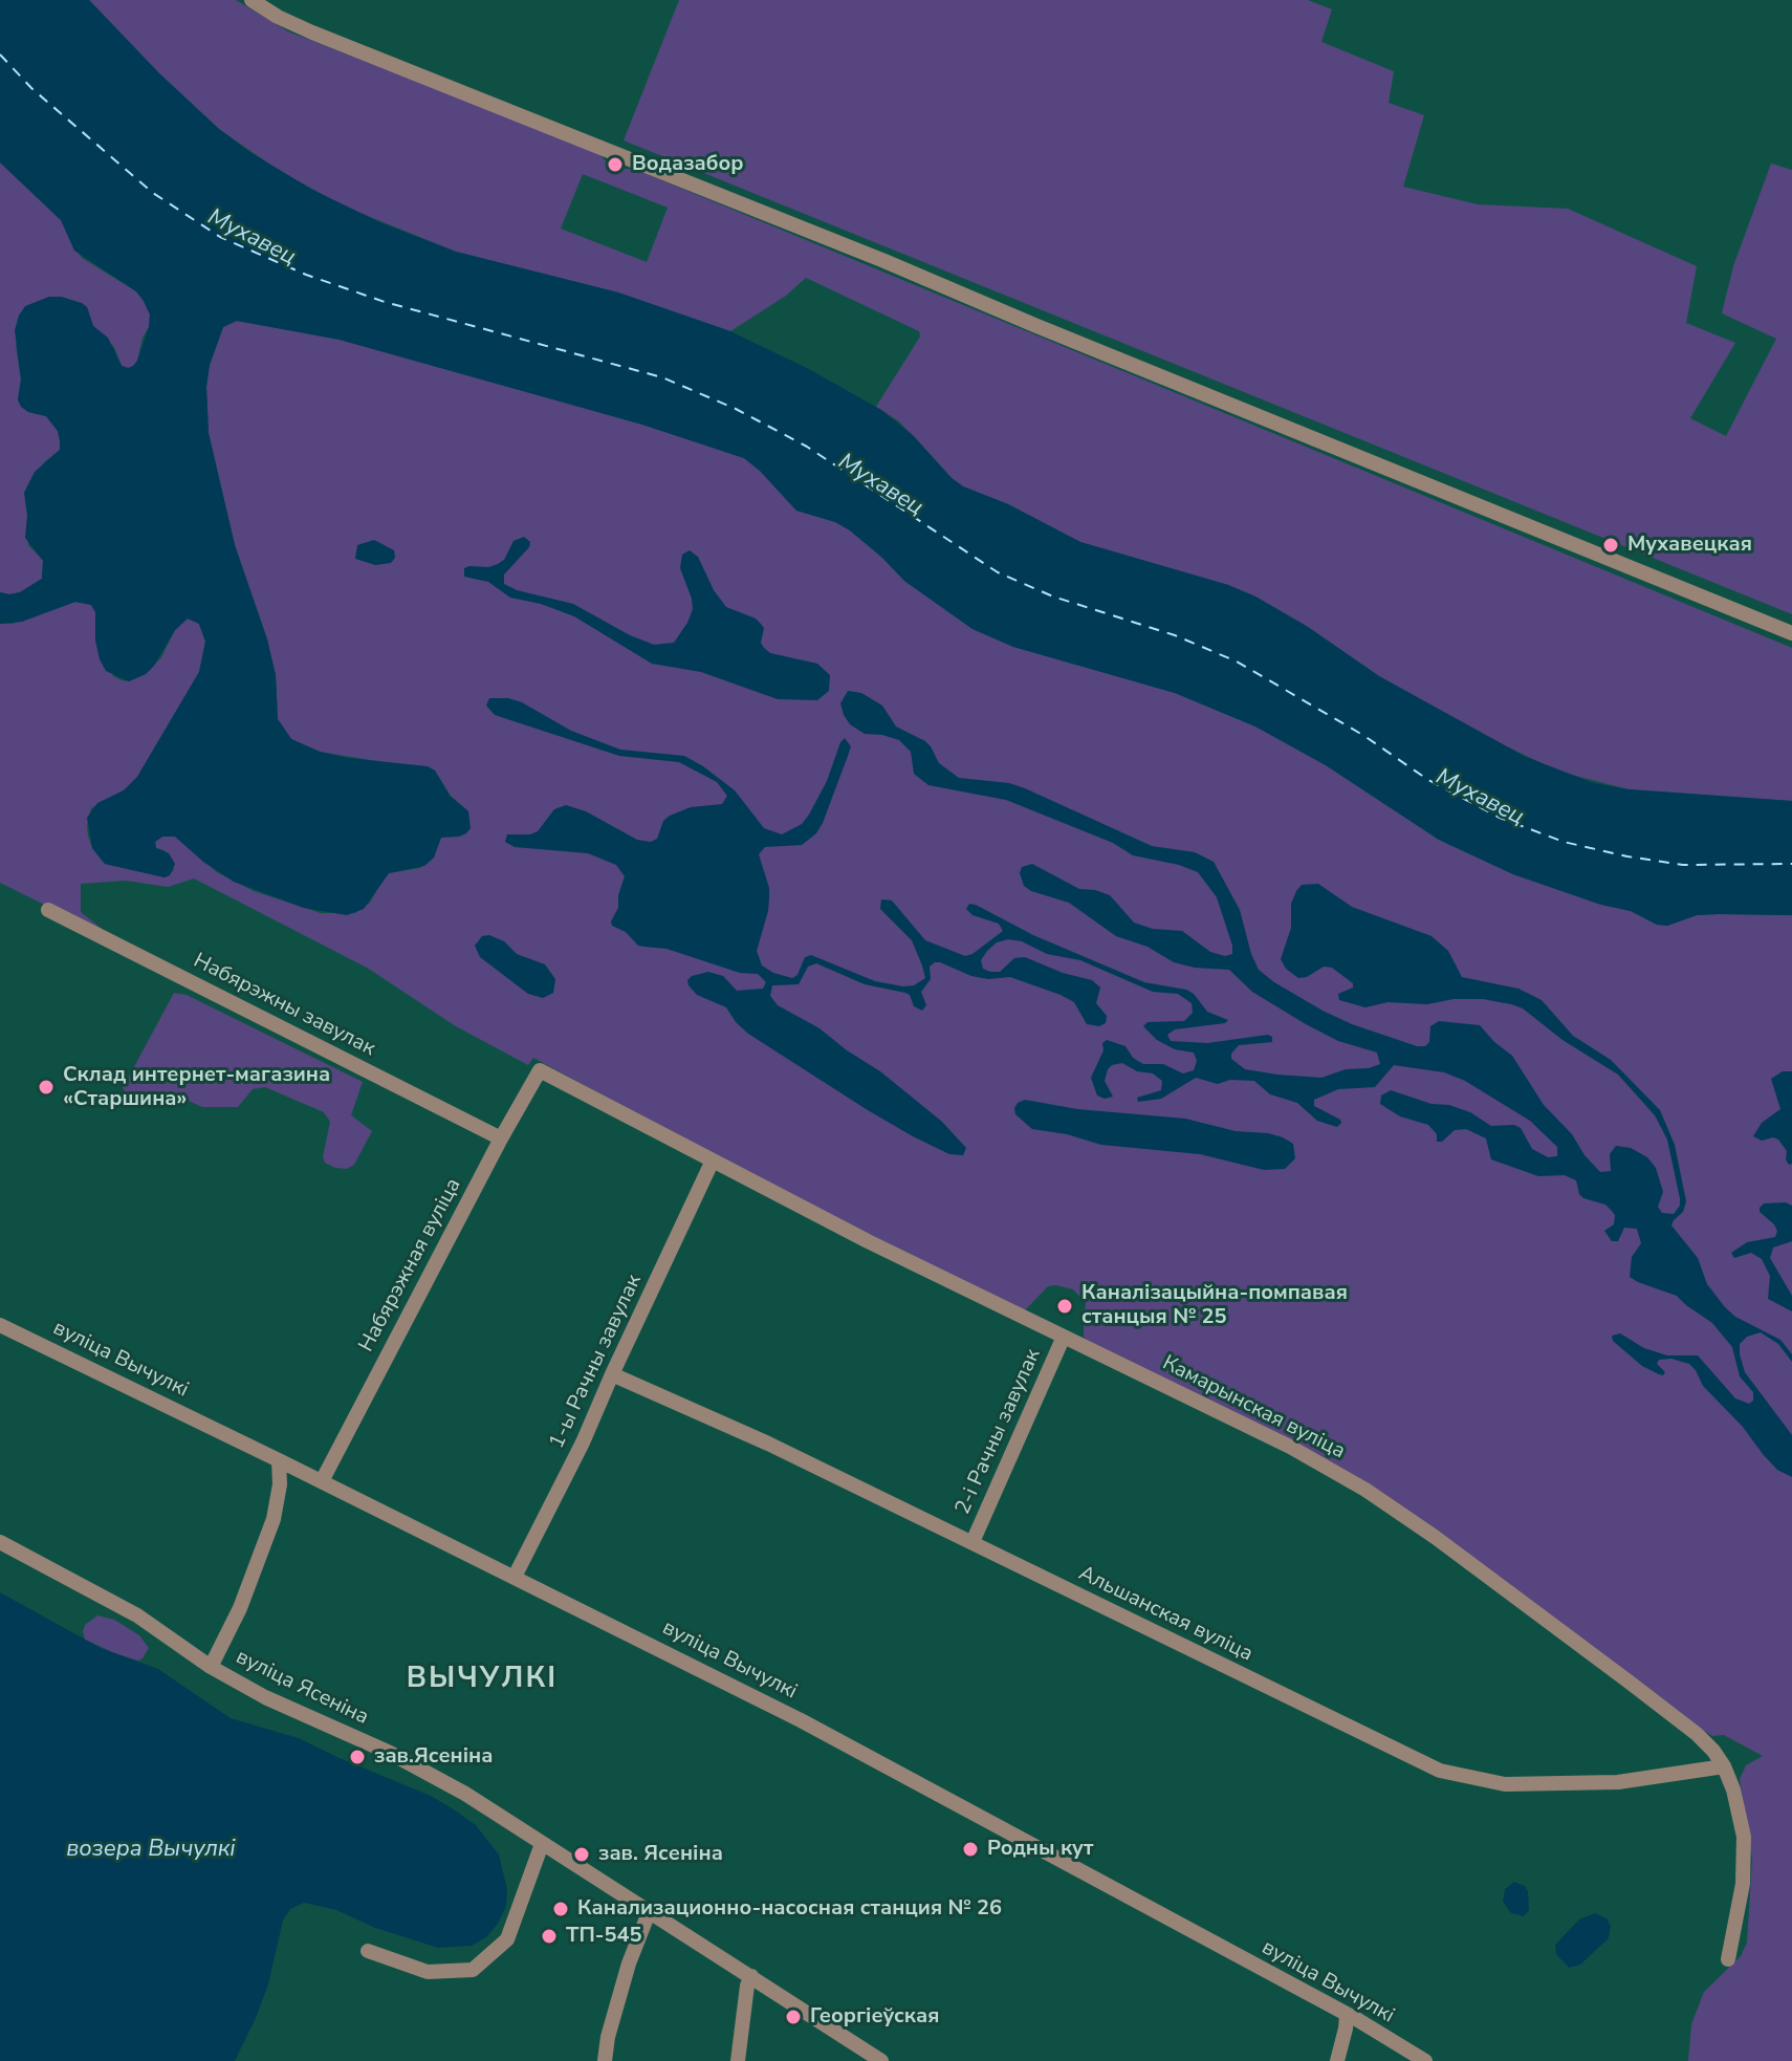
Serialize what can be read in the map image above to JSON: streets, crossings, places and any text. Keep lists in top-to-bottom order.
{
  "streets": {
    "street": [
      "Набярэжны завулак",
      "Набярэжная вуліца",
      "вуліца Вычулкі",
      "1-ы Рачны завулак",
      "Камарынская вуліца",
      "2-і Рачны завулак",
      "Альшанская вуліца",
      "вуліца Ясеніна"
    ]
  },
  "crossings": [
    ["Набярэжны завулак", "Набярэжная вуліца"],
    ["Набярэжная вуліца", "вуліца Вычулкі"],
    ["Набярэжная вуліца", "Камарынская вуліца"],
    ["вуліца Вычулкі", "1-ы Рачны завулак"],
    ["1-ы Рачны завулак", "Камарынская вуліца"],
    ["1-ы Рачны завулак", "Альшанская вуліца"],
    ["Камарынская вуліца", "2-і Рачны завулак"],
    ["Камарынская вуліца", "Альшанская вуліца"],
    ["2-і Рачны завулак", "Альшанская вуліца"]
  ],
  "districts": ["ВЫЧУЛКІ"],
  "water": ["Мухавец", "возера Вычулкі"],
  "places": [
    "Водазабор",
    "Мухавецкая",
    "Склад интернет-магазина «Старшина»",
    "Каналізацыйна-помпавая станцыя № 25",
    "зав.Ясеніна",
    "Родны кут",
    "зав. Ясеніна",
    "Канализационно-насосная станция № 26",
    "ТП-545",
    "Георгіеўская"
  ]
}
